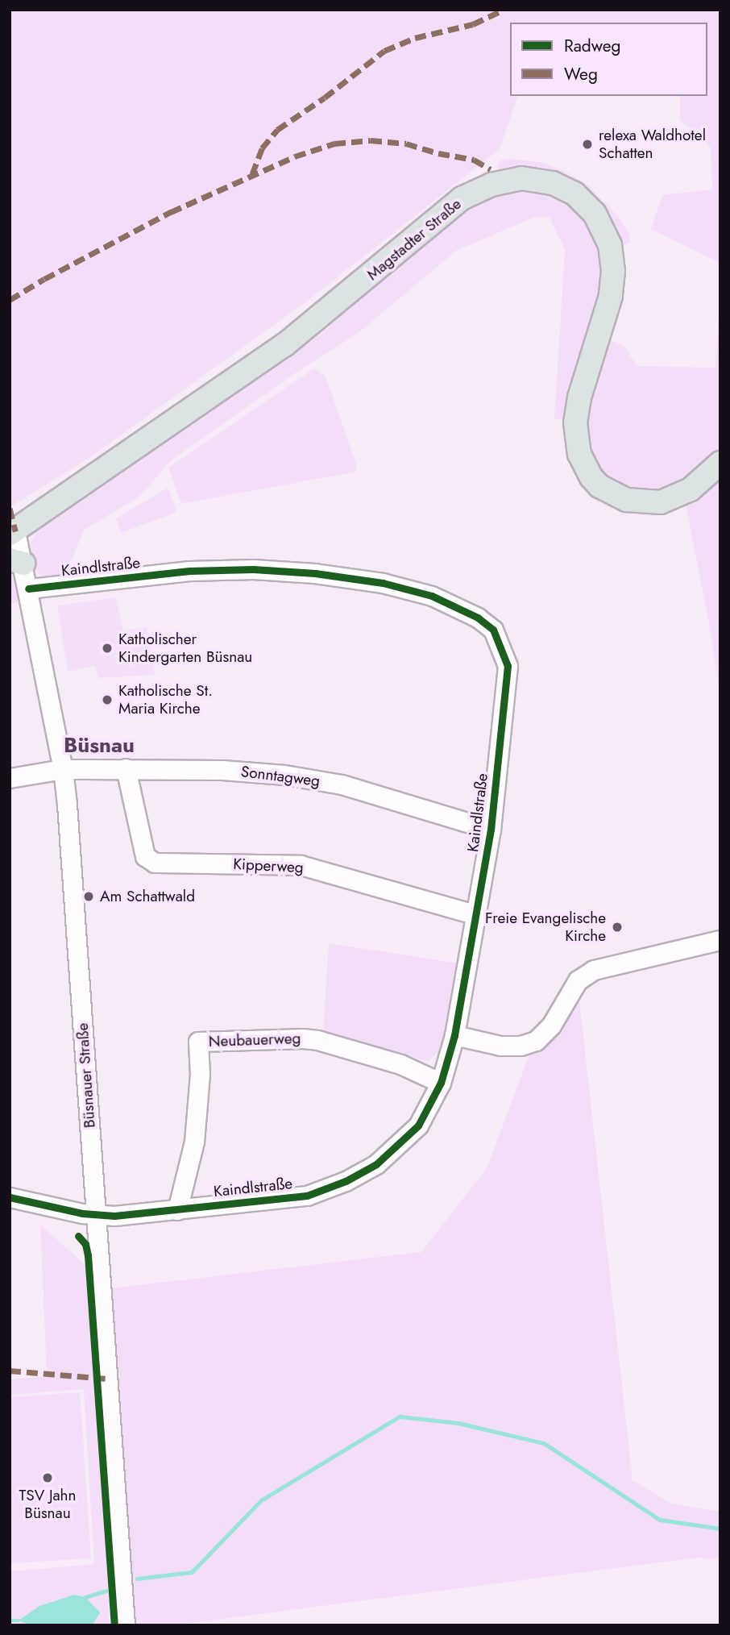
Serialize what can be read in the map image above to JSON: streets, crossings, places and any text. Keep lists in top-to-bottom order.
{
  "streets": {
    "main road": ["Magstadter Straße"],
    "street": [
      "Kaindlstraße",
      "Sonntagweg",
      "Kipperweg",
      "Neubauerweg",
      "Büsnauer Straße"
    ]
  },
  "crossings": [
    ["Magstadter Straße", "Büsnauer Straße"],
    ["Kaindlstraße", "Sonntagweg"],
    ["Kaindlstraße", "Kipperweg"],
    ["Kaindlstraße", "Neubauerweg"],
    ["Kaindlstraße", "Büsnauer Straße"],
    ["Sonntagweg", "Kipperweg"],
    ["Sonntagweg", "Büsnauer Straße"]
  ],
  "districts": ["Büsnau"],
  "places": [
    "relexa Waldhotel Schatten",
    "Katholischer Kindergarten Büsnau",
    "Katholische St. Maria Kirche",
    "Am Schattwald",
    "Freie Evangelische Kirche",
    "TSV Jahn Büsnau"
  ],
  "legend": ["Radweg", "Weg"]
}
